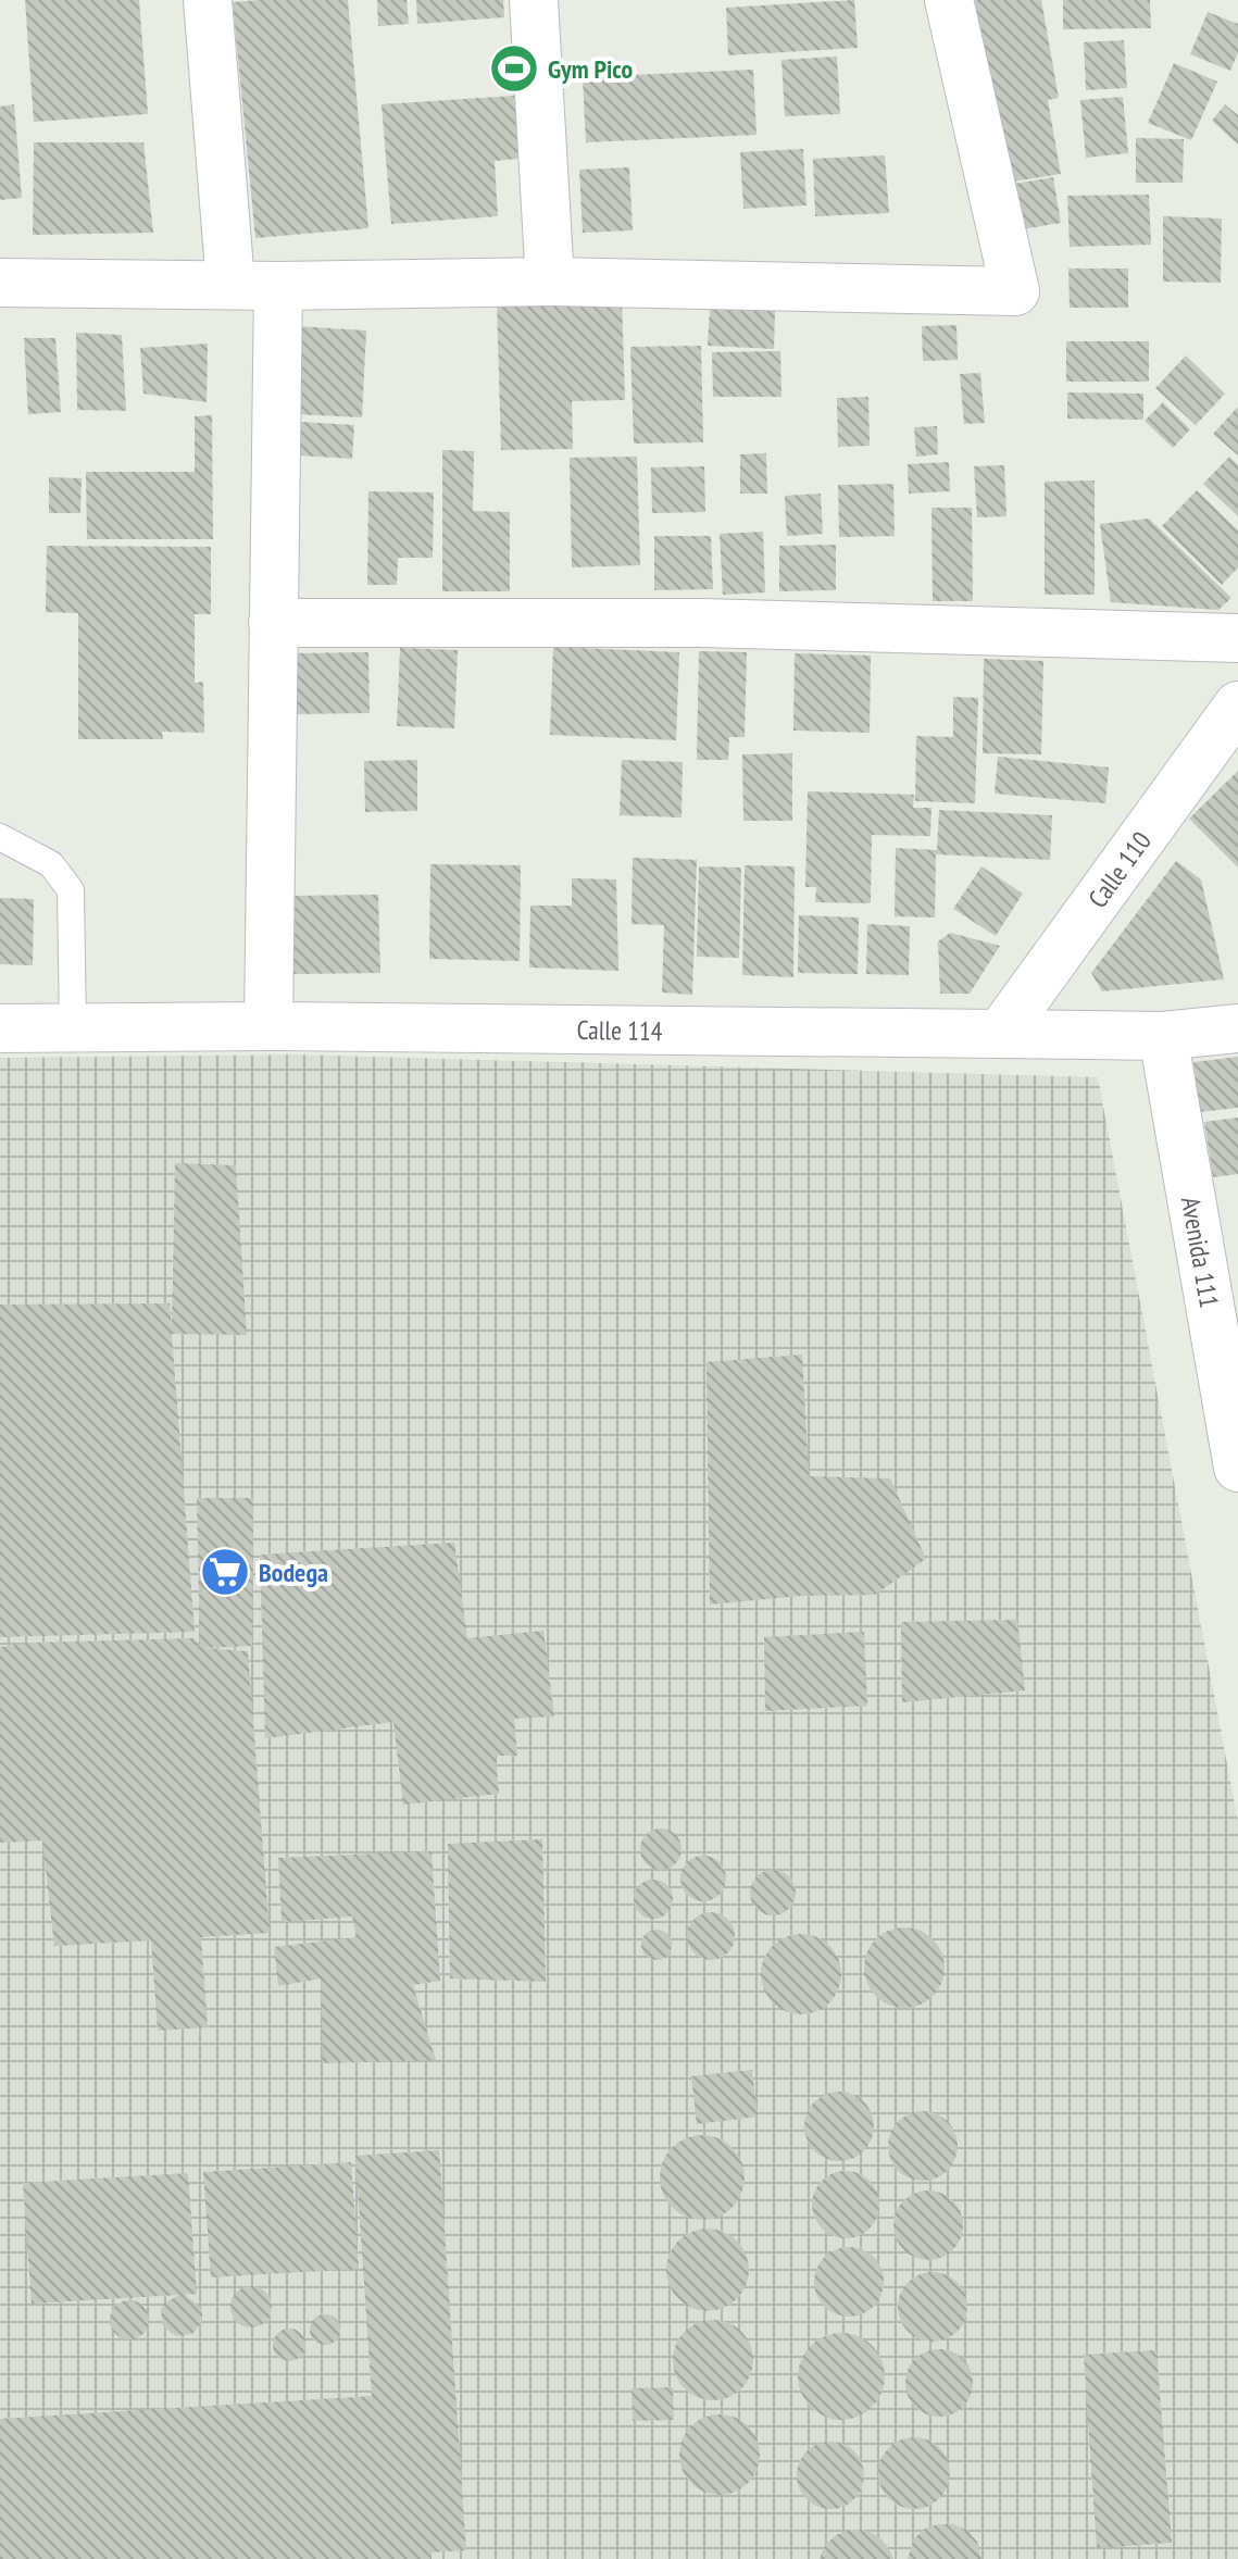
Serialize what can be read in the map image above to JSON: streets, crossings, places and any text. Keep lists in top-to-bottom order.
{
  "streets": {
    "street": ["Calle 110", "Calle 114", "Avenida 111"]
  },
  "crossings": [
    ["Calle 110", "Calle 114"],
    ["Calle 114", "Avenida 111"]
  ],
  "places": {
    "sports": ["Gym Pico"],
    "supermarket": ["Bodega"]
  }
}
